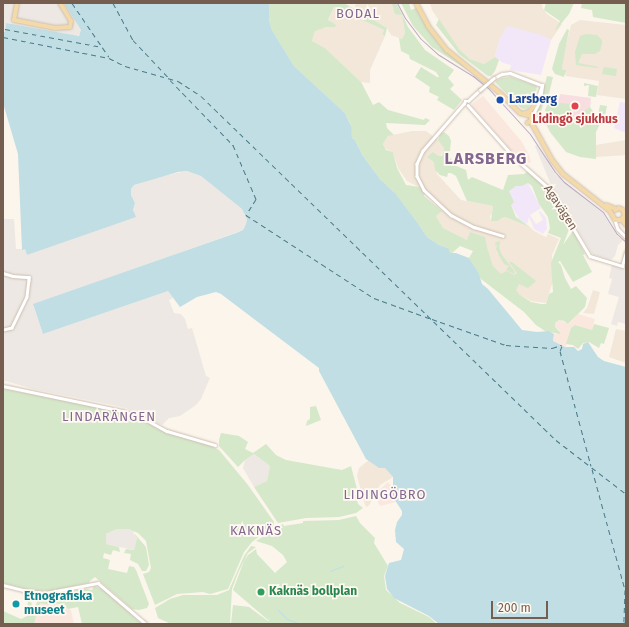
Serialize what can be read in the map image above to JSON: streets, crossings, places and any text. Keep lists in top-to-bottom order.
{
  "streets": {
    "street": ["Agavägen"]
  },
  "districts": [
    "BODAL",
    "LARSBERG",
    "LINDARÄNGEN",
    "LIDINGÖBRO",
    "KAKNÄS"
  ],
  "places": [
    "Larsberg",
    "Lidingö sjukhus",
    "Kaknäs bollplan",
    "Etnografiska museet"
  ],
  "scale_bar": "200 m"
}
